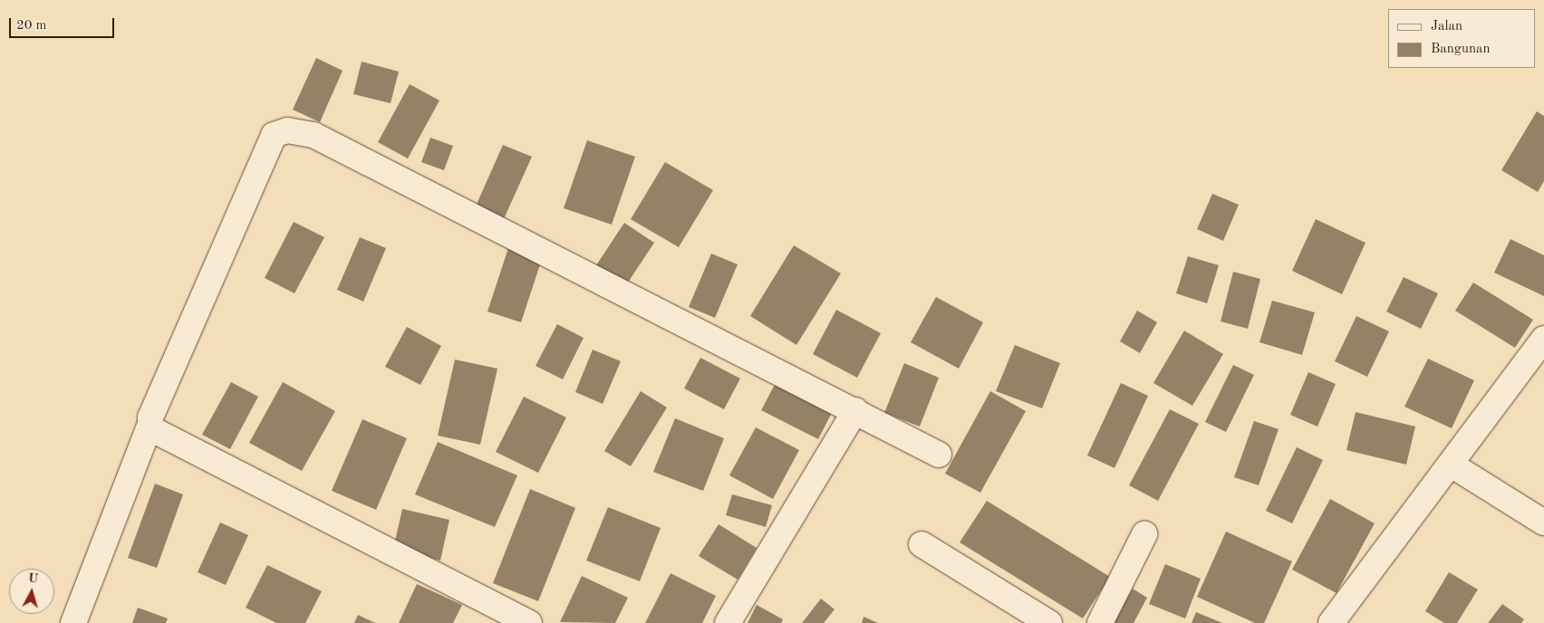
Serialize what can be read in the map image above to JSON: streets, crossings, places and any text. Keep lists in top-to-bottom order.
{
  "legend": ["Jalan", "Bangunan"],
  "scale_bar": "20 m",
  "north": "top"
}
